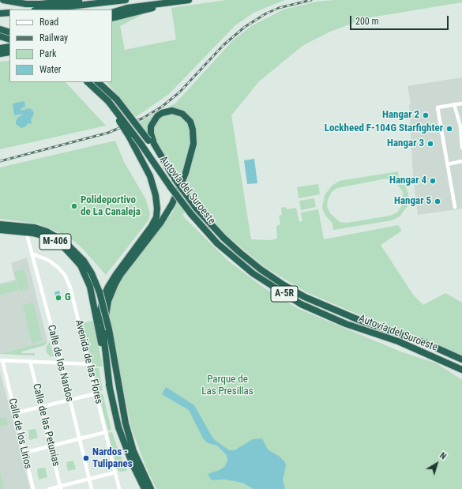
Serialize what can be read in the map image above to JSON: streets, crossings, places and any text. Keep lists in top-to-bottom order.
{
  "streets": {
    "highway": ["Autovía del Suroeste", "M-406", "A-5R"],
    "street": [
      "Avenida de las Flores",
      "Calle de los Nardos",
      "Calle de las Petunias",
      "Calle de los Lirios"
    ]
  },
  "crossings": [
    ["Avenida de las Flores", "Calle de los Nardos"]
  ],
  "parks": ["Parque de Las Presillas"],
  "places": [
    "Hangar 2",
    "Lockheed F-104G Starfighter",
    "Hangar 3",
    "Hangar 4",
    "Hangar 5",
    "Polideportivo de La Canaleja",
    "G",
    "Nardos - Tulipanes"
  ],
  "legend": [
    "Road",
    "Railway",
    "Park",
    "Water"
  ],
  "scale_bar": "200 m",
  "north": "top right"
}
